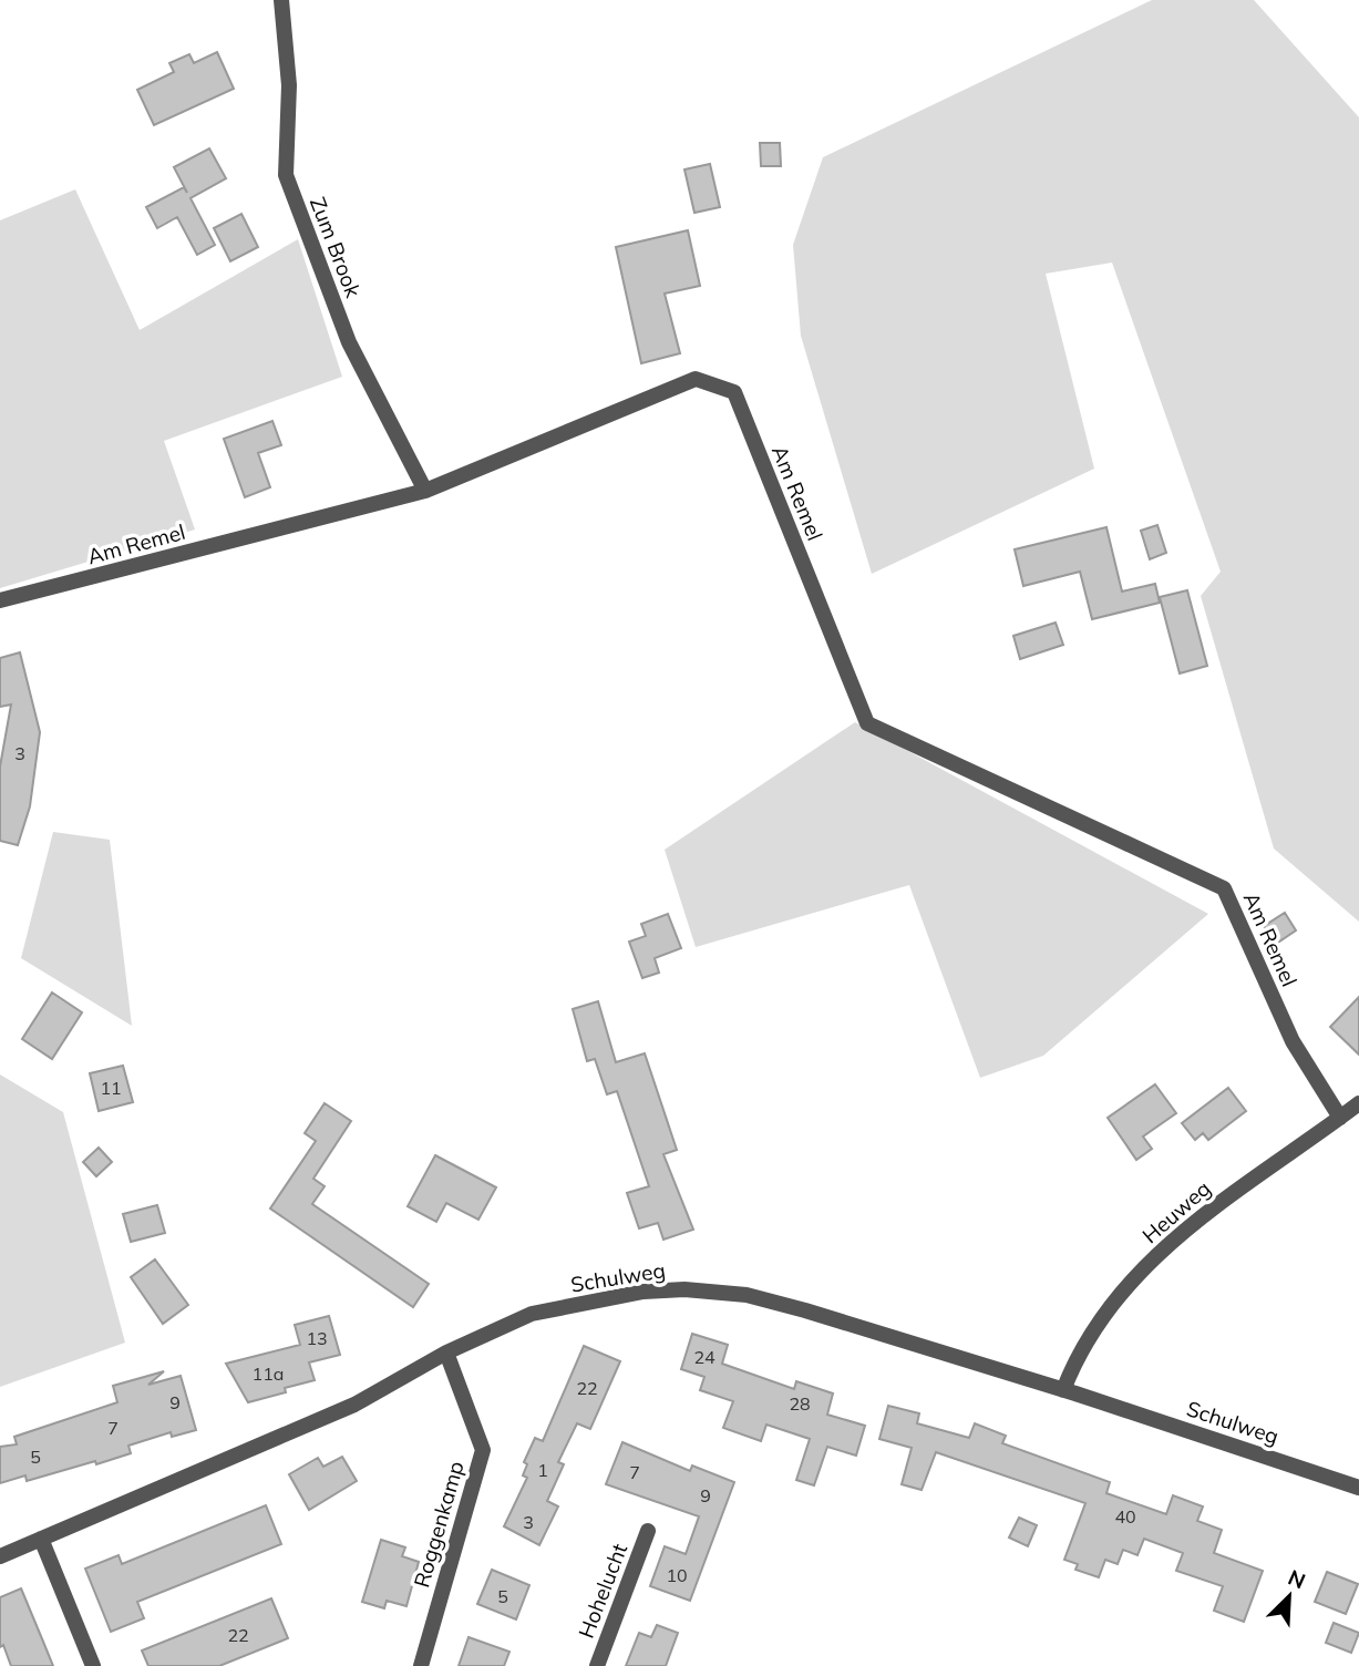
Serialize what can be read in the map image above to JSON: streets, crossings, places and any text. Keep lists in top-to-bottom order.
{
  "streets": {
    "street": [
      "Zum Brook",
      "Am Remel",
      "Heuweg",
      "Schulweg",
      "Roggenkamp",
      "Hohelucht"
    ]
  },
  "crossings": [
    ["Zum Brook", "Am Remel"],
    ["Am Remel", "Heuweg"],
    ["Heuweg", "Schulweg"],
    ["Schulweg", "Roggenkamp"]
  ],
  "house_numbers": [
    "3",
    "11",
    "13",
    "24",
    "11a",
    "22",
    "9",
    "28",
    "7",
    "5",
    "1",
    "7",
    "9",
    "40",
    "3",
    "10",
    "5",
    "22"
  ],
  "north": "top right"
}
